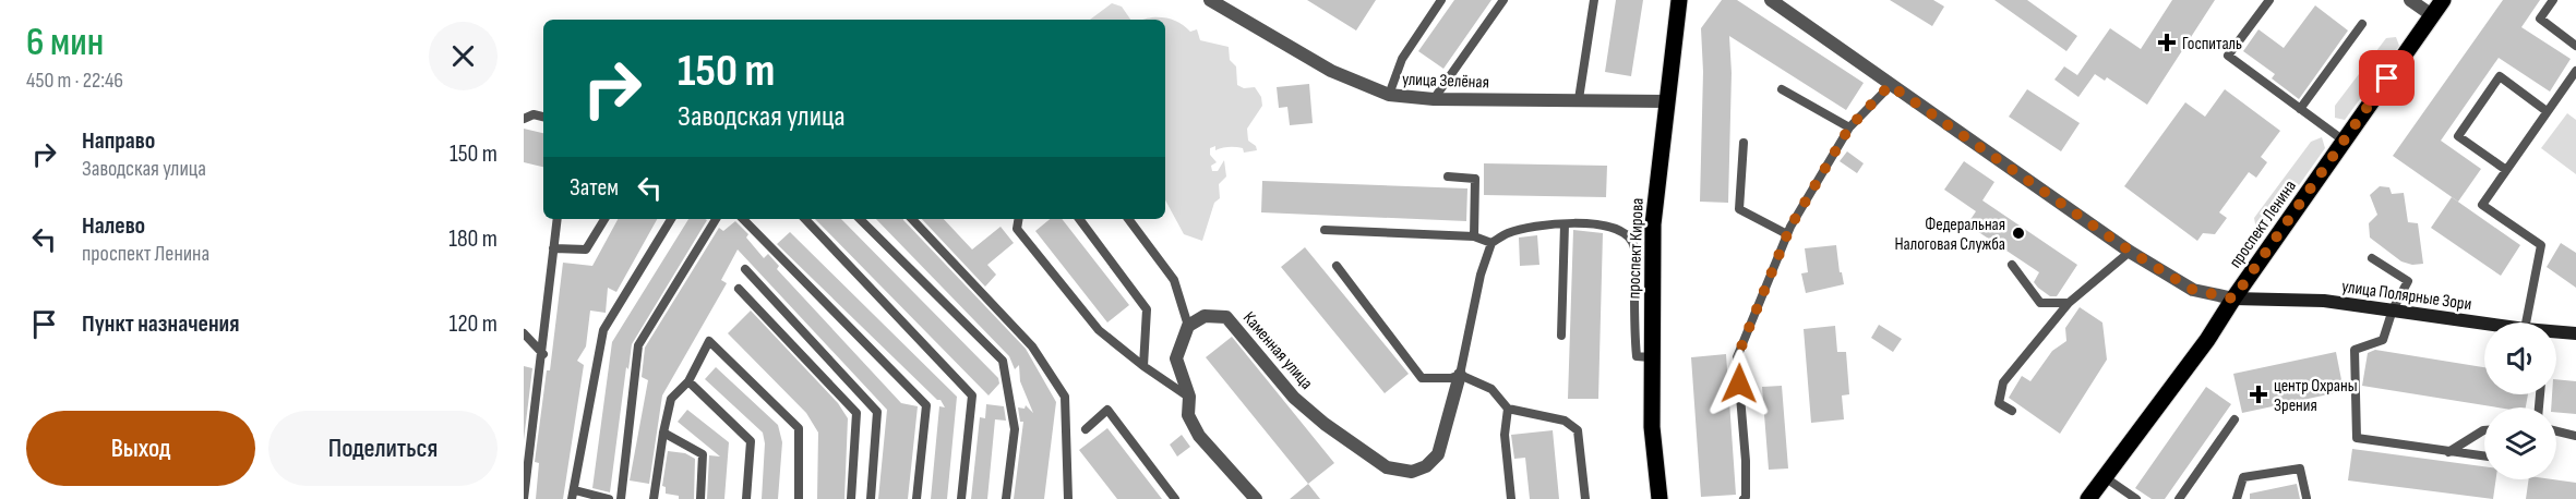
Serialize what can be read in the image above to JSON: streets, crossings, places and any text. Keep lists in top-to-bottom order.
{
  "streets": {
    "main road": ["проспект Ленина", "проспект Кирова", "улица Полярные Зори"],
    "street": ["улица Зелёная", "Каменная улица"]
  },
  "crossings": [
    ["улица Зелёная", "проспект Кирова"],
    ["проспект Ленина", "улица Полярные Зори"]
  ],
  "places": {
    "health": ["Госпиталь", "центр Охраны Зрения"],
    "other": ["Федеральная Налоговая Служба"]
  },
  "page": {
    "heading": ["6 мин", "450 m · 22:46"],
    "turn": ["150 m", "Заводская улица"],
    "list": [
      {
        "name": "Направо",
        "note": "Заводская улица",
        "value": "150 m"
      },
      {
        "name": "Налево",
        "note": "проспект Ленина",
        "value": "180 m"
      },
      {
        "name": "Пункт назначения",
        "value": "120 m"
      }
    ],
    "then": "Затем",
    "buttons": ["Выход", "Поделиться"]
  }
}
